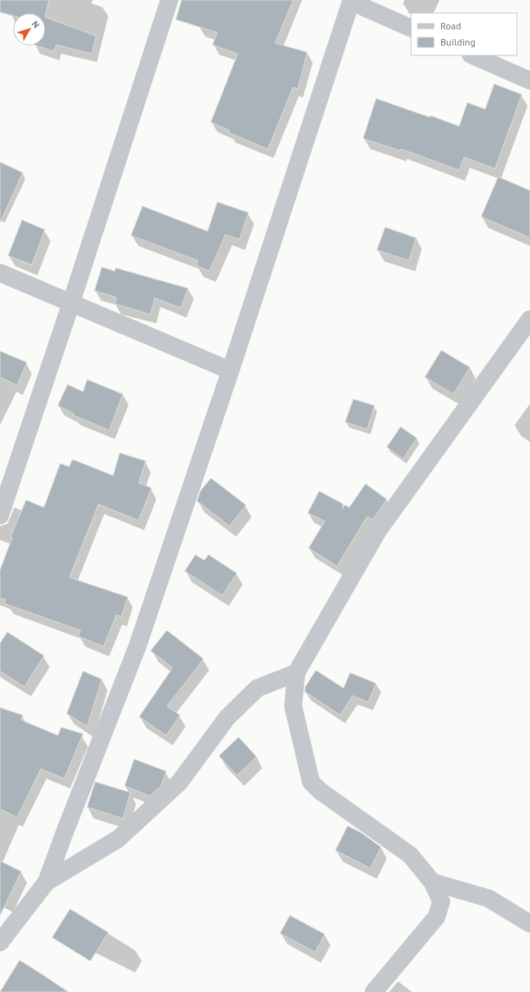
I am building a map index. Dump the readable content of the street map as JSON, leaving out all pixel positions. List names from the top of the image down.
{
  "legend": ["Road", "Building"],
  "north": "top right"
}
